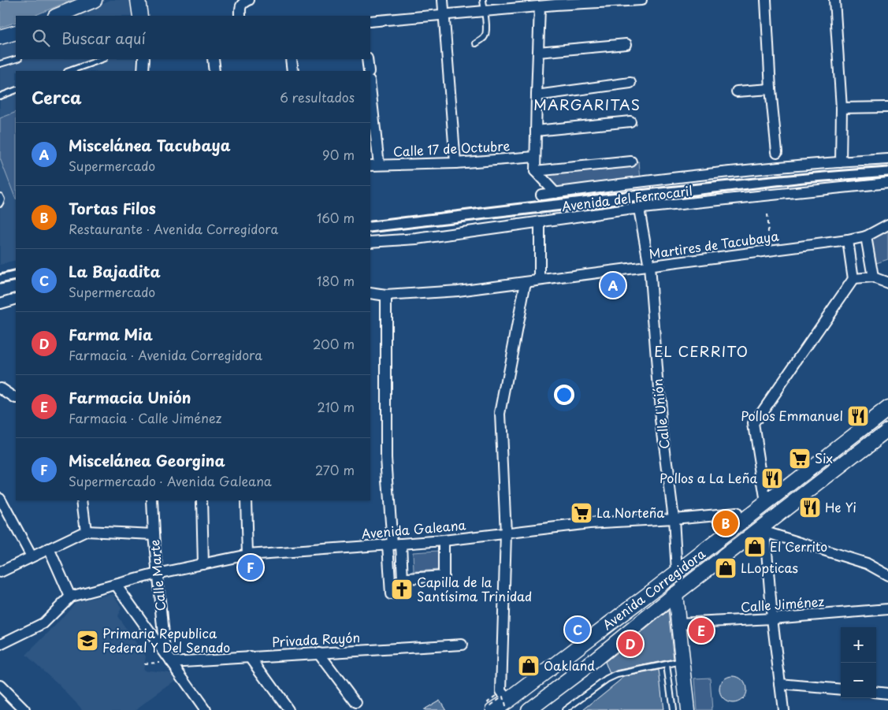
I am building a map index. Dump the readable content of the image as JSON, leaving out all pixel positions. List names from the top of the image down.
{
  "streets": {
    "main road": ["Avenida Corregidora"],
    "street": [
      "Calle 17 de Octubre",
      "Avenida del Ferrocaril",
      "Martires de Tacubaya",
      "Calle Unión",
      "Avenida Galeana",
      "Calle Marte",
      "Calle Jiménez",
      "Privada Rayón"
    ]
  },
  "crossings": [
    ["Avenida del Ferrocaril", "Calle Unión"],
    ["Martires de Tacubaya", "Calle Unión"],
    ["Calle Unión", "Avenida Galeana"],
    ["Calle Unión", "Avenida Corregidora"],
    ["Avenida Galeana", "Calle Marte"],
    ["Calle Marte", "Privada Rayón"]
  ],
  "districts": ["MARGARITAS", "EL CERRITO"],
  "places": {
    "restaurant": ["Pollos Emmanuel", "Pollos a La Leña", "He Yi"],
    "supermarket": ["Six", "La Norteña"],
    "shop": ["El Cerrito", "LLopticas", "Oakland"],
    "church": ["Capilla de la Santísima Trinidad"],
    "school or university": ["Primaria Republica Federal Y Del Senado"]
  },
  "page": {
    "search": "Buscar aquí",
    "heading": ["Cerca", "6 resultados"],
    "list": [
      {
        "mark": "A",
        "name": "Miscelánea Tacubaya",
        "note": "Supermercado",
        "value": "90 m"
      },
      {
        "mark": "B",
        "name": "Tortas Filos",
        "note": "Restaurante · Avenida Corregidora",
        "value": "160 m"
      },
      {
        "mark": "C",
        "name": "La Bajadita",
        "note": "Supermercado",
        "value": "180 m"
      },
      {
        "mark": "D",
        "name": "Farma Mia",
        "note": "Farmacia · Avenida Corregidora",
        "value": "200 m"
      },
      {
        "mark": "E",
        "name": "Farmacia Unión",
        "note": "Farmacia · Calle Jiménez",
        "value": "210 m"
      },
      {
        "mark": "F",
        "name": "Miscelánea Georgina",
        "note": "Supermercado · Avenida Galeana",
        "value": "270 m"
      }
    ],
    "pins": [
      "A",
      "B",
      "F",
      "C",
      "E",
      "D"
    ],
    "map_buttons": ["+", "−"]
  }
}
